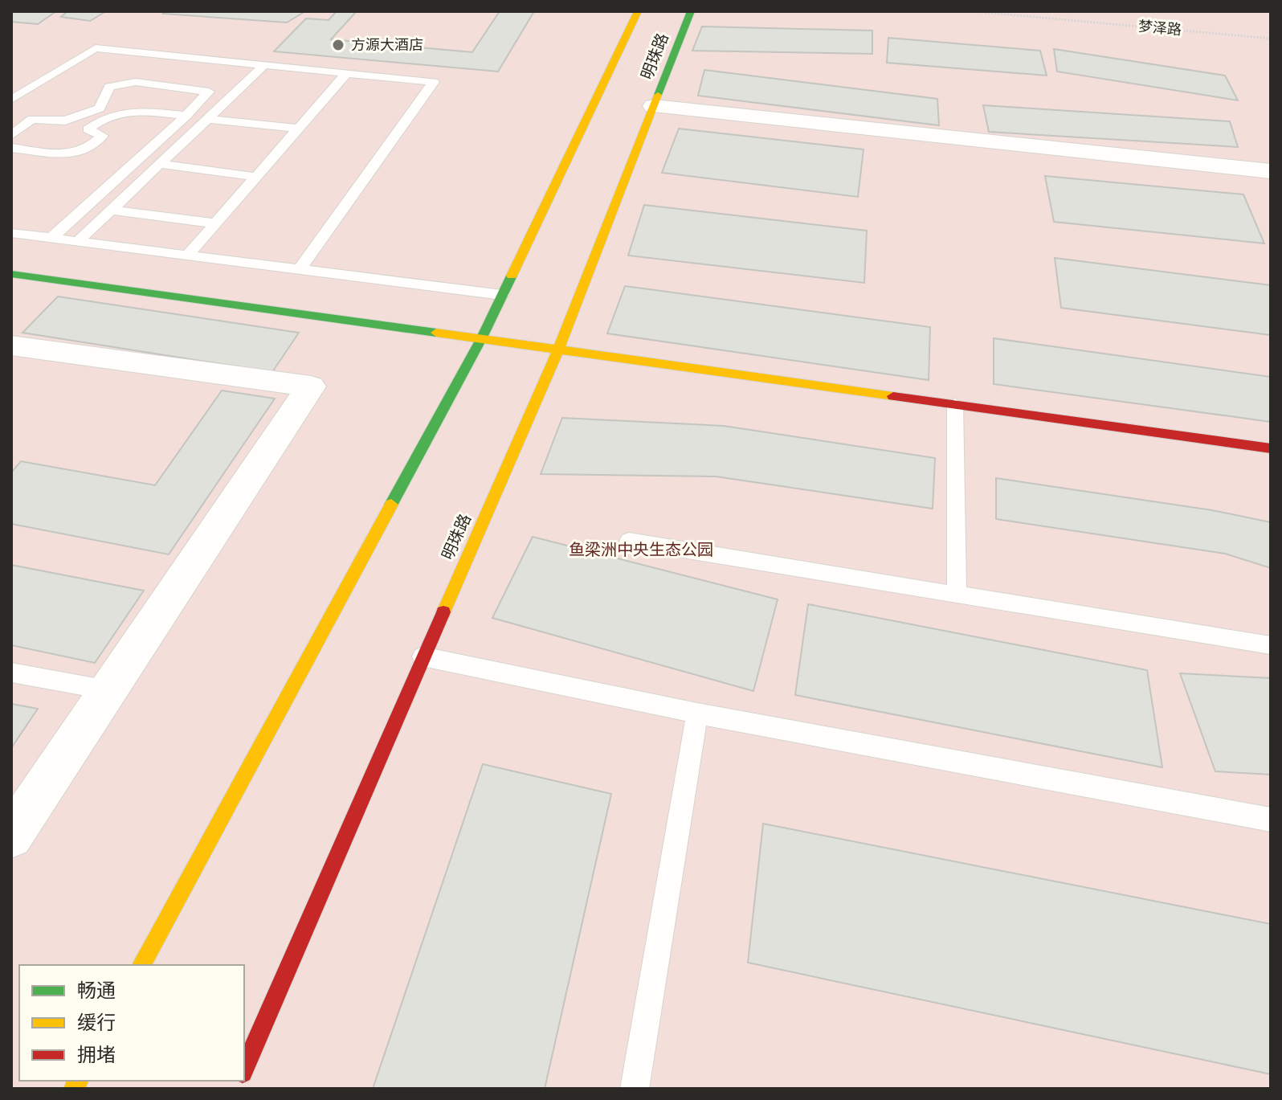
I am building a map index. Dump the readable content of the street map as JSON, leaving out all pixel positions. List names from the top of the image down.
{
  "streets": {
    "street": ["明珠路"],
    "path": ["梦泽路"]
  },
  "parks": ["鱼梁洲中央生态公园"],
  "places": ["方源大酒店"],
  "legend": ["畅通", "缓行", "拥堵"]
}
